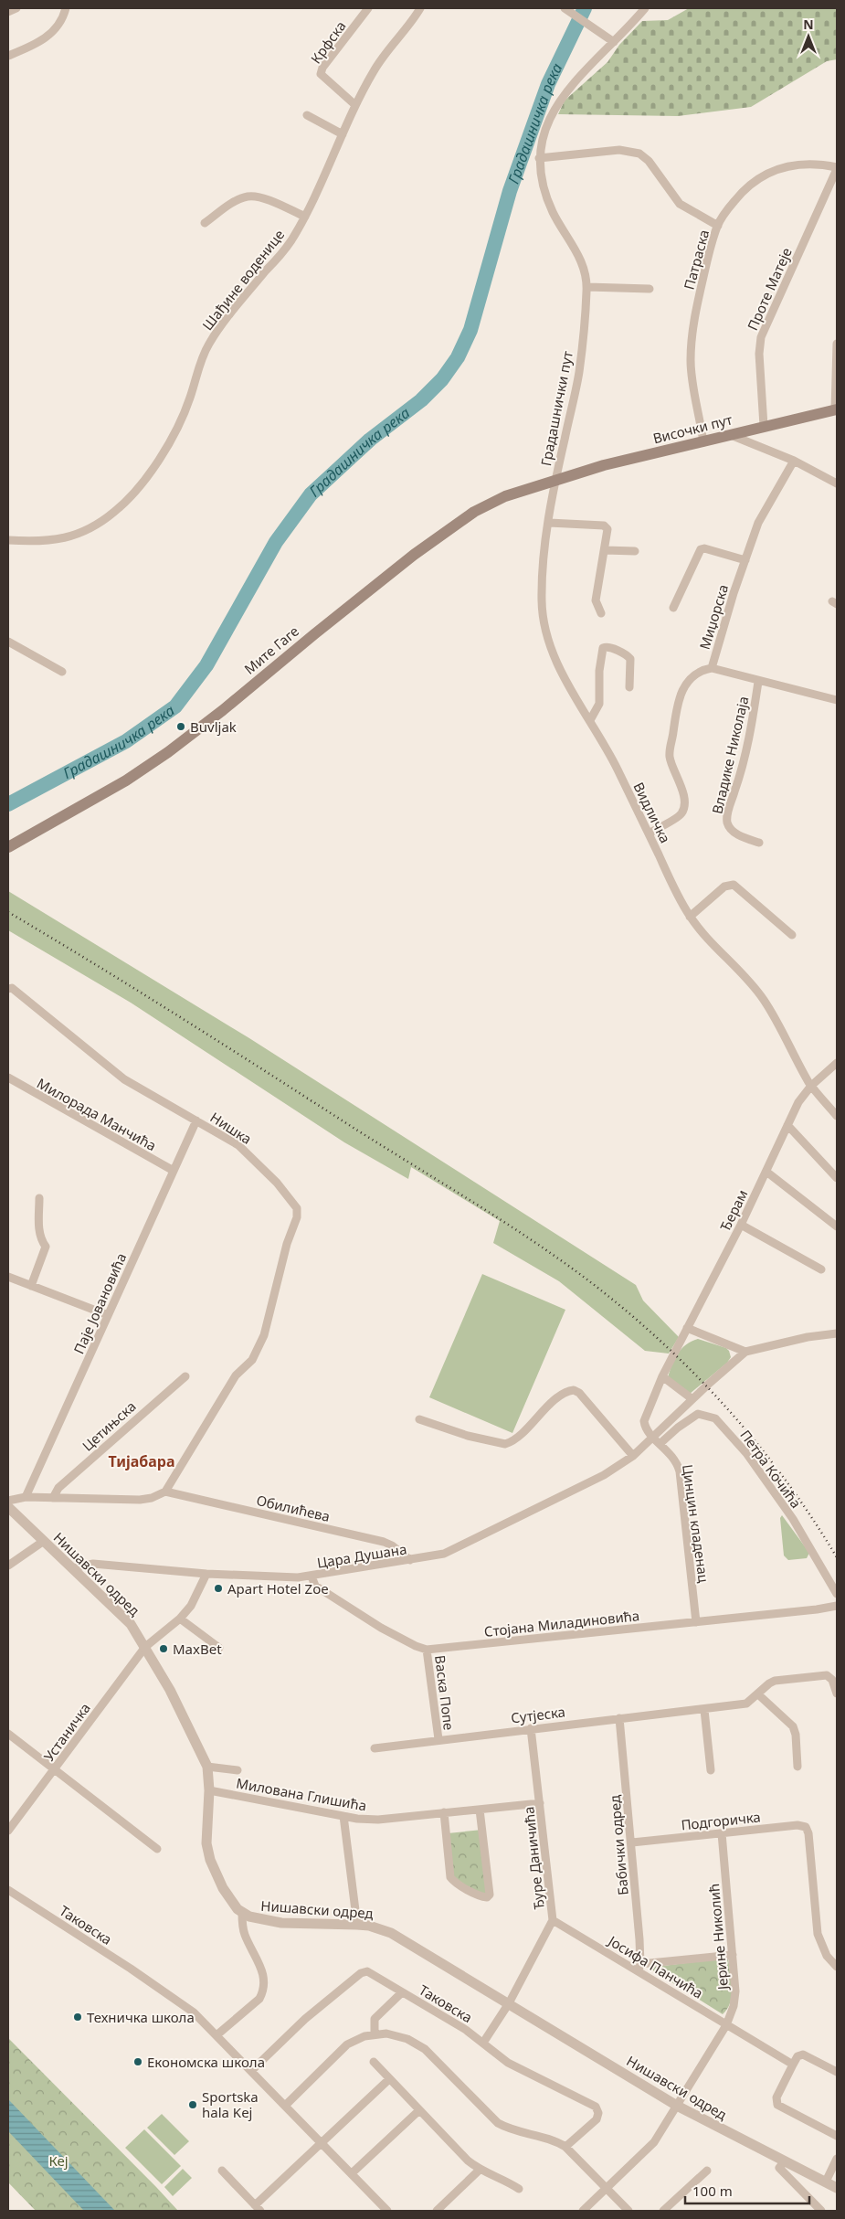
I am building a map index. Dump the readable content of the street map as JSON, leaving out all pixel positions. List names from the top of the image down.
{
  "streets": {
    "main road": ["Височки пут", "Мите Гаге"],
    "street": [
      "Крфска",
      "Патраска",
      "Шађине воденице",
      "Проте Матеје",
      "Градашнички пут",
      "Миџорска",
      "Владике Николаја",
      "Видличка",
      "Милорада Манчића",
      "Нишка",
      "Ђерам",
      "Паје Јовановића",
      "Цетињска",
      "Петра Кочића",
      "Обилићева",
      "Цинцин кладенац",
      "Цара Душана",
      "Нишавски одред",
      "Стојана Миладиновића",
      "Васка Попе",
      "Сутјеска",
      "Устаничка",
      "Милована Глишића",
      "Подгоричка",
      "Бабички одред",
      "Ђуре Даничића",
      "Таковска",
      "Јерине Николић",
      "Јосифа Панчића"
    ]
  },
  "crossings": [
    ["Крфска", "Шађине воденице"],
    ["Патраска", "Проте Матеје"],
    ["Патраска", "Височки пут"],
    ["Проте Матеје", "Височки пут"],
    ["Градашнички пут", "Височки пут"],
    ["Градашнички пут", "Мите Гаге"],
    ["Градашнички пут", "Видличка"],
    ["Височки пут", "Мите Гаге"],
    ["Височки пут", "Видличка"],
    ["Миџорска", "Владике Николаја"],
    ["Миџорска", "Видличка"],
    ["Мите Гаге", "Видличка"],
    ["Видличка", "Ђерам"],
    ["Милорада Манчића", "Паје Јовановића"],
    ["Нишка", "Паје Јовановића"],
    ["Нишка", "Обилићева"],
    ["Петра Кочића", "Цинцин кладенац"],
    ["Обилићева", "Цара Душана"],
    ["Цинцин кладенац", "Цара Душана"],
    ["Цинцин кладенац", "Стојана Миладиновића"],
    ["Цара Душана", "Нишавски одред"],
    ["Цара Душана", "Стојана Миладиновића"],
    ["Цара Душана", "Устаничка"],
    ["Нишавски одред", "Устаничка"],
    ["Нишавски одред", "Милована Глишића"],
    ["Нишавски одред", "Ђуре Даничића"],
    ["Нишавски одред", "Таковска"],
    ["Нишавски одред", "Јерине Николић"],
    ["Стојана Миладиновића", "Васка Попе"],
    ["Васка Попе", "Сутјеска"],
    ["Сутјеска", "Бабички одред"],
    ["Сутјеска", "Ђуре Даничића"],
    ["Милована Глишића", "Ђуре Даничића"],
    ["Подгоричка", "Бабички одред"],
    ["Подгоричка", "Јерине Николић"],
    ["Бабички одред", "Јосифа Панчића"],
    ["Ђуре Даничића", "Јосифа Панчића"],
    ["Јерине Николић", "Јосифа Панчића"]
  ],
  "districts": ["Тијабара"],
  "water": ["Градашничка река"],
  "parks": ["Кеј"],
  "places": [
    "Buvljak",
    "Apart Hotel Zoe",
    "MaxBet",
    "Техничка школа",
    "Економска школа",
    "Sportska hala Kej"
  ],
  "scale_bar": "100 m",
  "north": "top"
}
